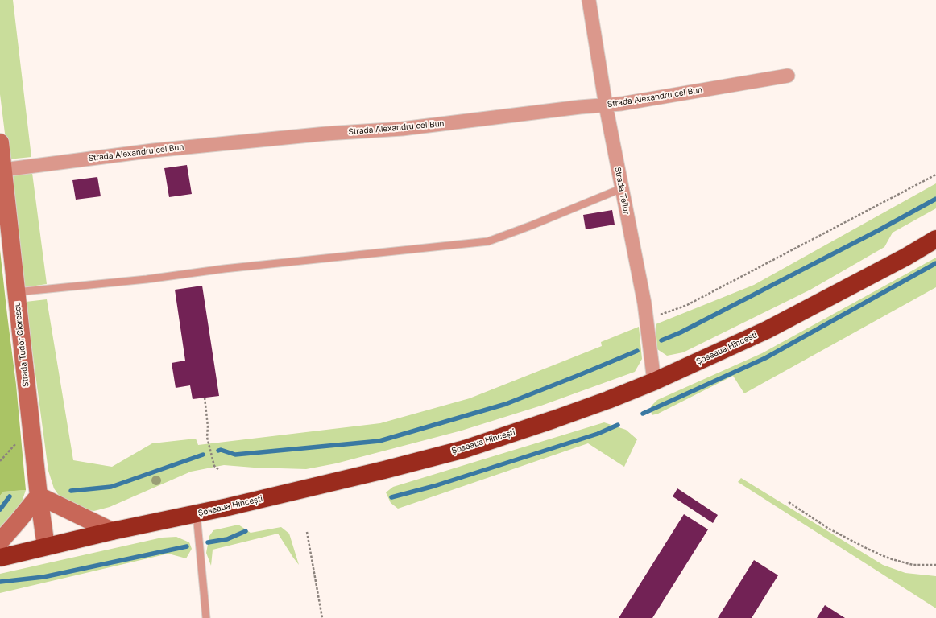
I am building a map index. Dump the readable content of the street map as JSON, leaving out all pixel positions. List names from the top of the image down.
{
  "streets": {
    "highway": ["Șoseaua Hîncești"],
    "street": ["Strada Alexandru cel Bun", "Strada Teilor", "Strada Tudor Ciorescu"]
  },
  "crossings": [
    ["Strada Alexandru cel Bun", "Strada Teilor"],
    ["Strada Alexandru cel Bun", "Strada Tudor Ciorescu"],
    ["Strada Teilor", "Șoseaua Hîncești"],
    ["Strada Tudor Ciorescu", "Șoseaua Hîncești"]
  ]
}
